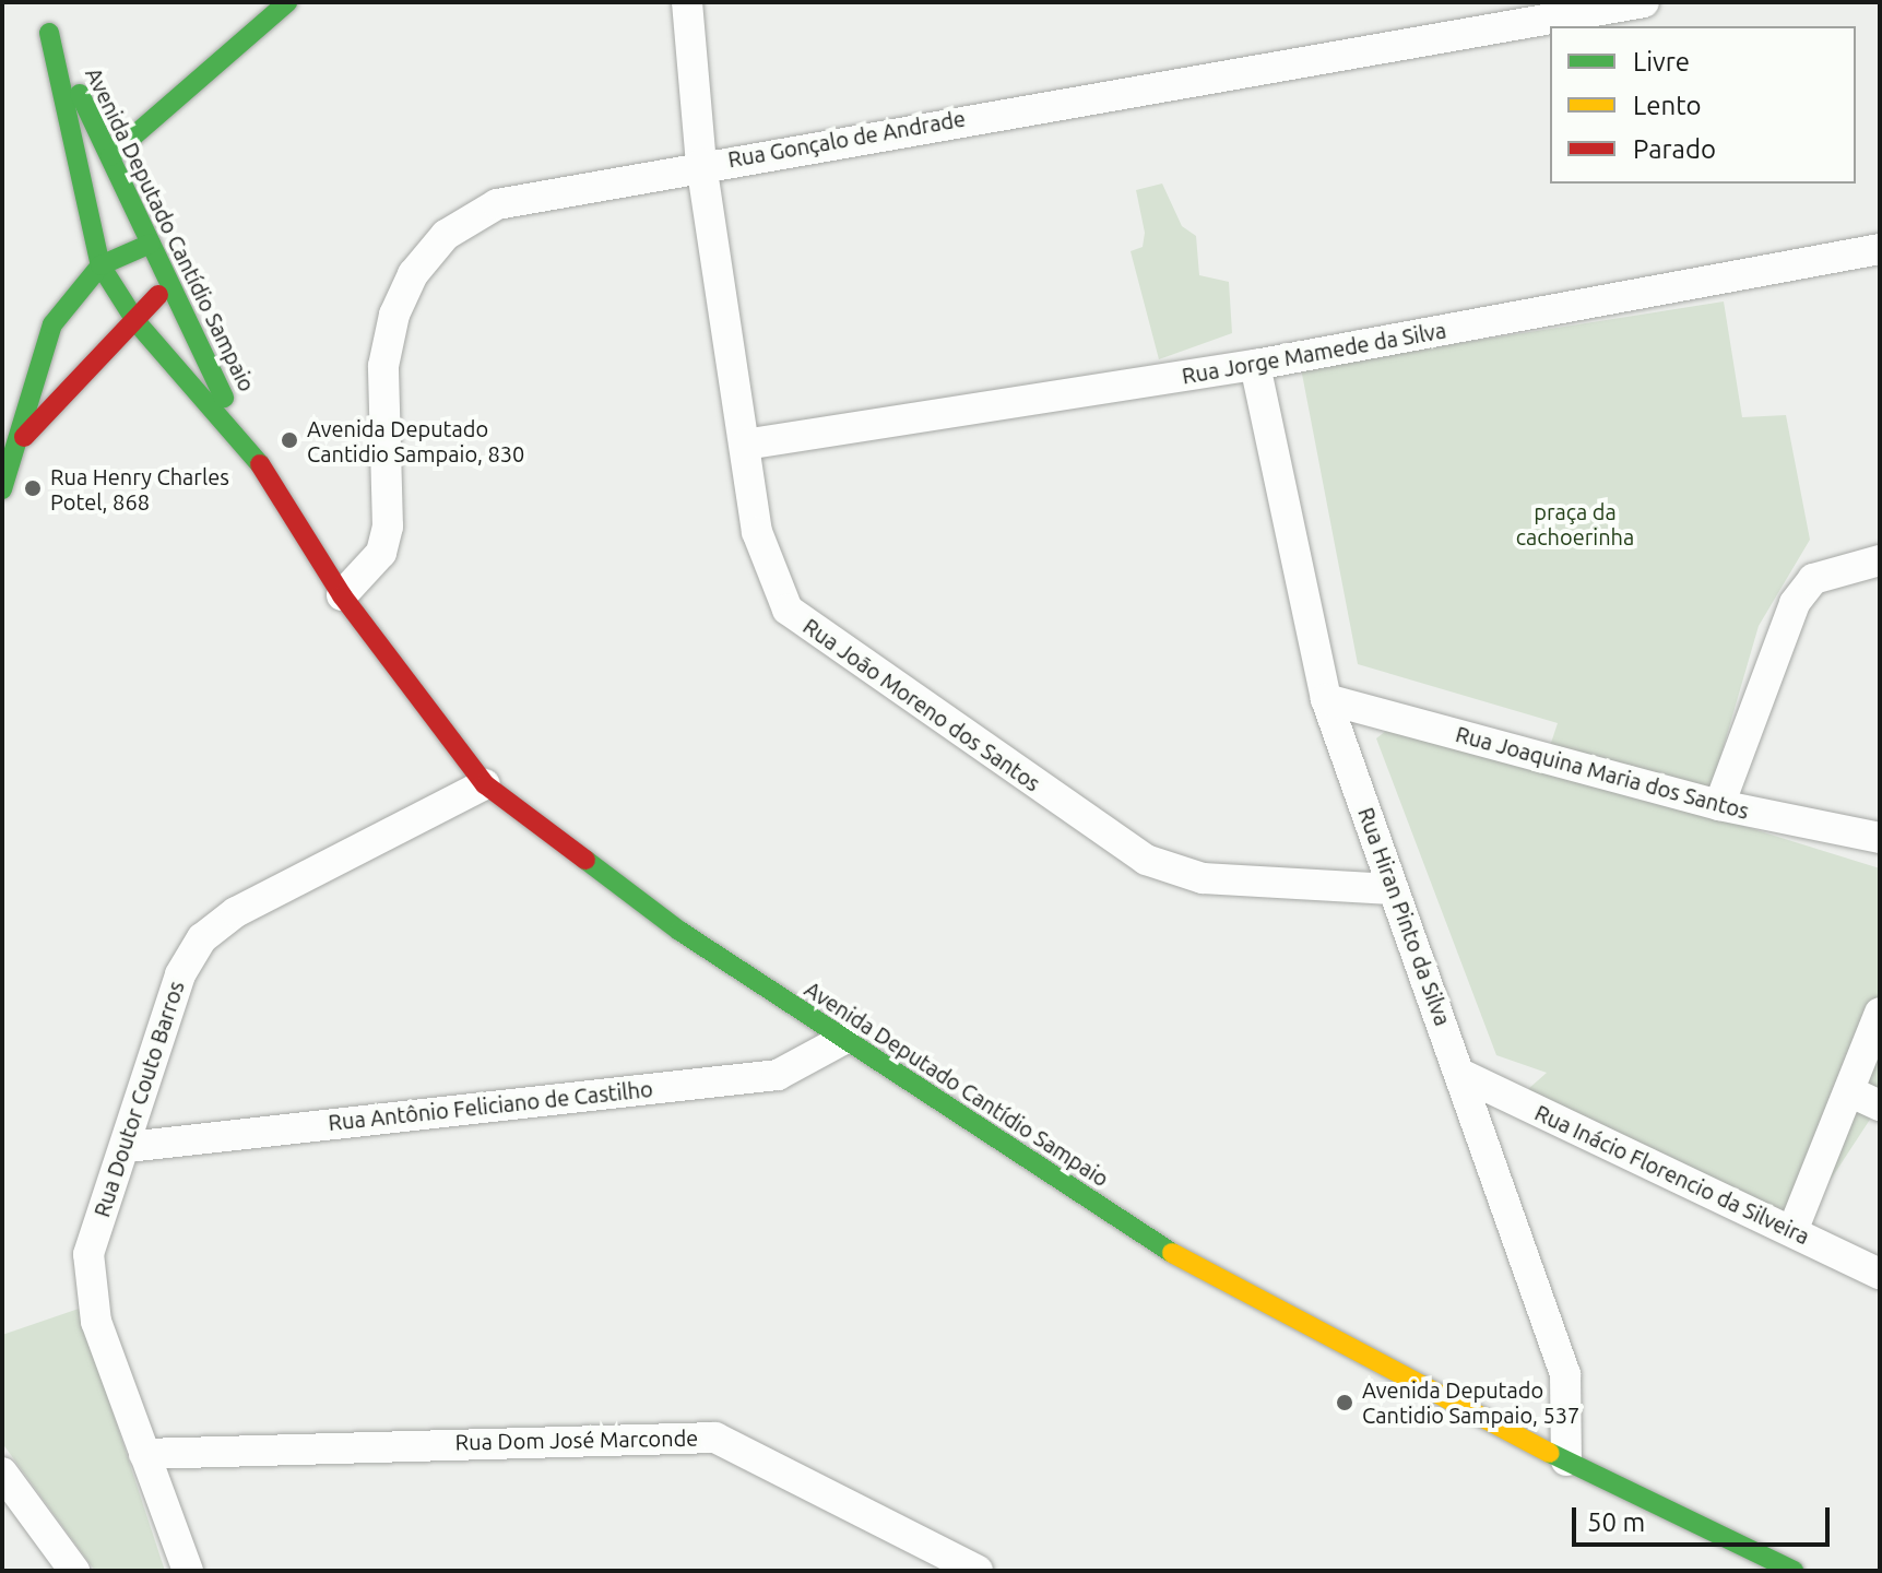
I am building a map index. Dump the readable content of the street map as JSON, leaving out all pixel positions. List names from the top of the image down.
{
  "streets": {
    "main road": ["Avenida Deputado Cantídio Sampaio"],
    "street": [
      "Rua Gonçalo de Andrade",
      "Rua Jorge Mamede da Silva",
      "Rua João Moreno dos Santos",
      "Rua Joaquina Maria dos Santos",
      "Rua Hiran Pinto da Silva",
      "Rua Doutor Couto Barros",
      "Rua Antônio Feliciano de Castilho",
      "Rua Inácio Florencio da Silveira",
      "Rua Dom José Marconde"
    ]
  },
  "crossings": [
    ["Rua Gonçalo de Andrade", "Avenida Deputado Cantídio Sampaio"],
    ["Rua Gonçalo de Andrade", "Rua João Moreno dos Santos"],
    ["Avenida Deputado Cantídio Sampaio", "Rua Hiran Pinto da Silva"],
    ["Avenida Deputado Cantídio Sampaio", "Rua Doutor Couto Barros"],
    ["Avenida Deputado Cantídio Sampaio", "Rua Antônio Feliciano de Castilho"],
    ["Rua Jorge Mamede da Silva", "Rua João Moreno dos Santos"],
    ["Rua Jorge Mamede da Silva", "Rua Hiran Pinto da Silva"],
    ["Rua João Moreno dos Santos", "Rua Hiran Pinto da Silva"],
    ["Rua Joaquina Maria dos Santos", "Rua Hiran Pinto da Silva"],
    ["Rua Hiran Pinto da Silva", "Rua Inácio Florencio da Silveira"],
    ["Rua Doutor Couto Barros", "Rua Antônio Feliciano de Castilho"],
    ["Rua Doutor Couto Barros", "Rua Dom José Marconde"]
  ],
  "parks": ["praça da cachoerinha"],
  "places": ["Avenida Deputado Cantidio Sampaio, 830", "Rua Henry Charles Potel, 868", "Avenida Deputado Cantidio Sampaio, 537"],
  "legend": ["Livre", "Lento", "Parado"],
  "scale_bar": "50 m"
}
